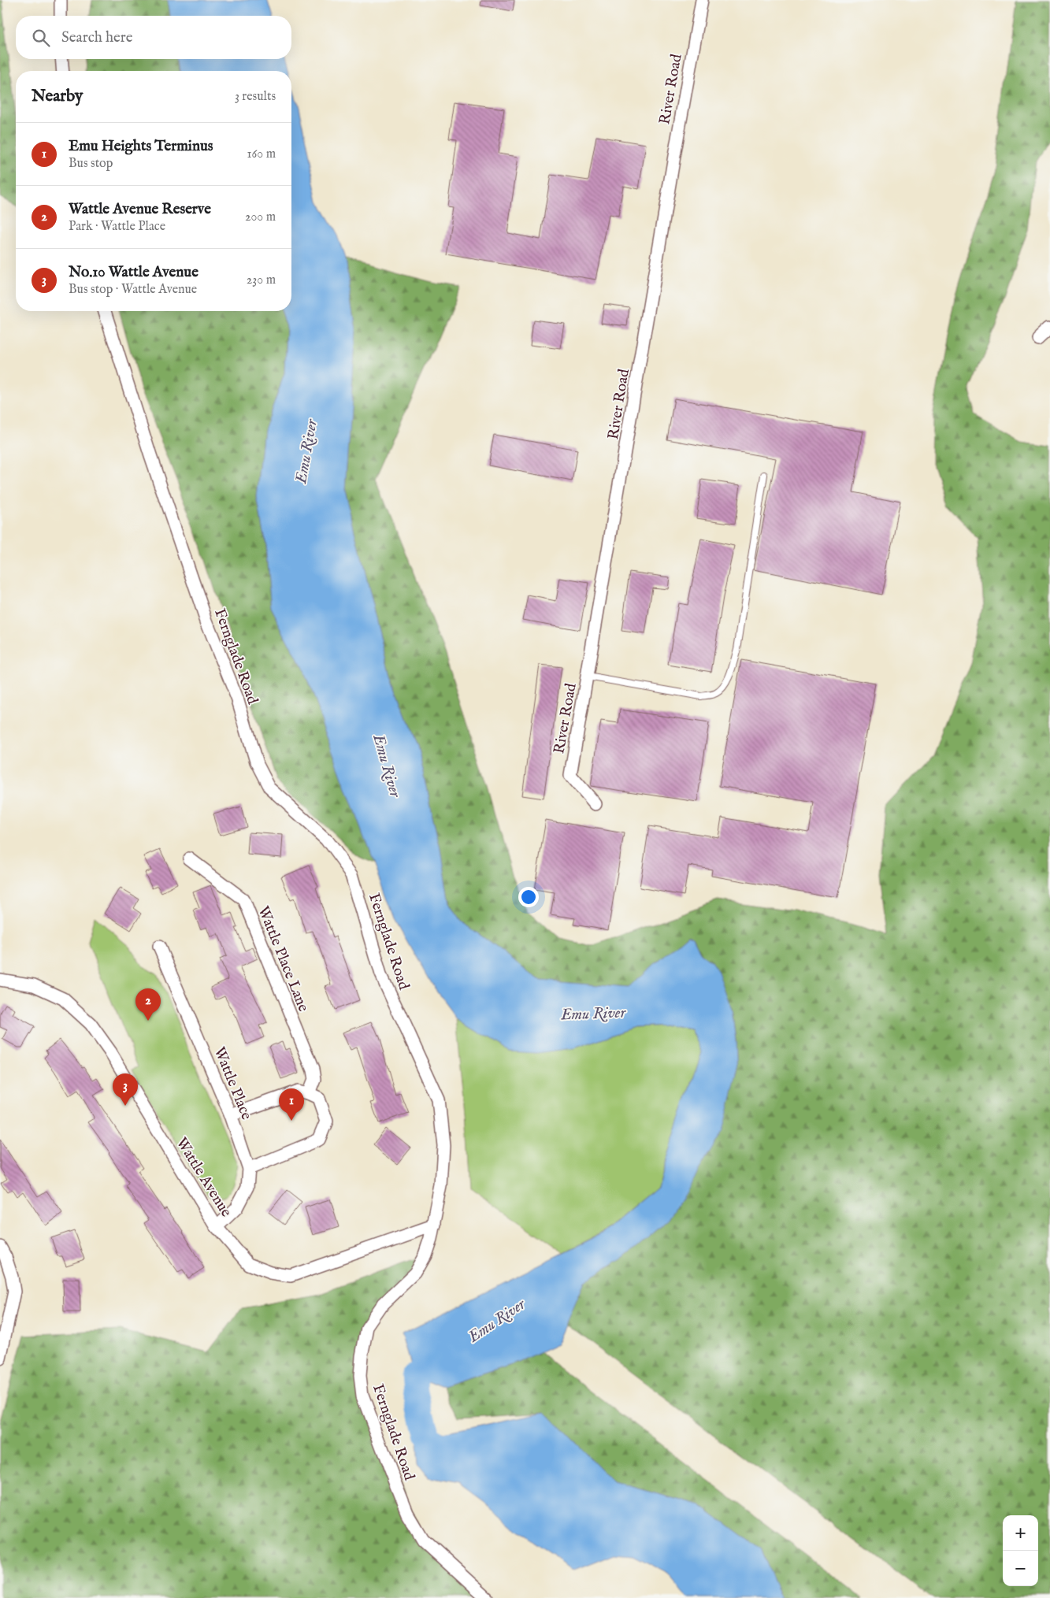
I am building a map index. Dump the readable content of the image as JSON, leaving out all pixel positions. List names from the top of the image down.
{
  "streets": {
    "street": [
      "River Road",
      "Fernglade Road",
      "Wattle Place Lane",
      "Wattle Place",
      "Wattle Avenue"
    ]
  },
  "crossings": [
    ["Fernglade Road", "Wattle Avenue"],
    ["Wattle Place", "Wattle Avenue"]
  ],
  "water": ["Emu River"],
  "page": {
    "search": "Search here",
    "heading": ["Nearby", "3 results"],
    "list": [
      {
        "mark": "1",
        "name": "Emu Heights Terminus",
        "note": "Bus stop",
        "value": "160 m"
      },
      {
        "mark": "2",
        "name": "Wattle Avenue Reserve",
        "note": "Park · Wattle Place",
        "value": "200 m"
      },
      {
        "mark": "3",
        "name": "No.10 Wattle Avenue",
        "note": "Bus stop · Wattle Avenue",
        "value": "230 m"
      }
    ],
    "pins": ["2", "3", "1"],
    "map_buttons": ["+", "−"]
  }
}
